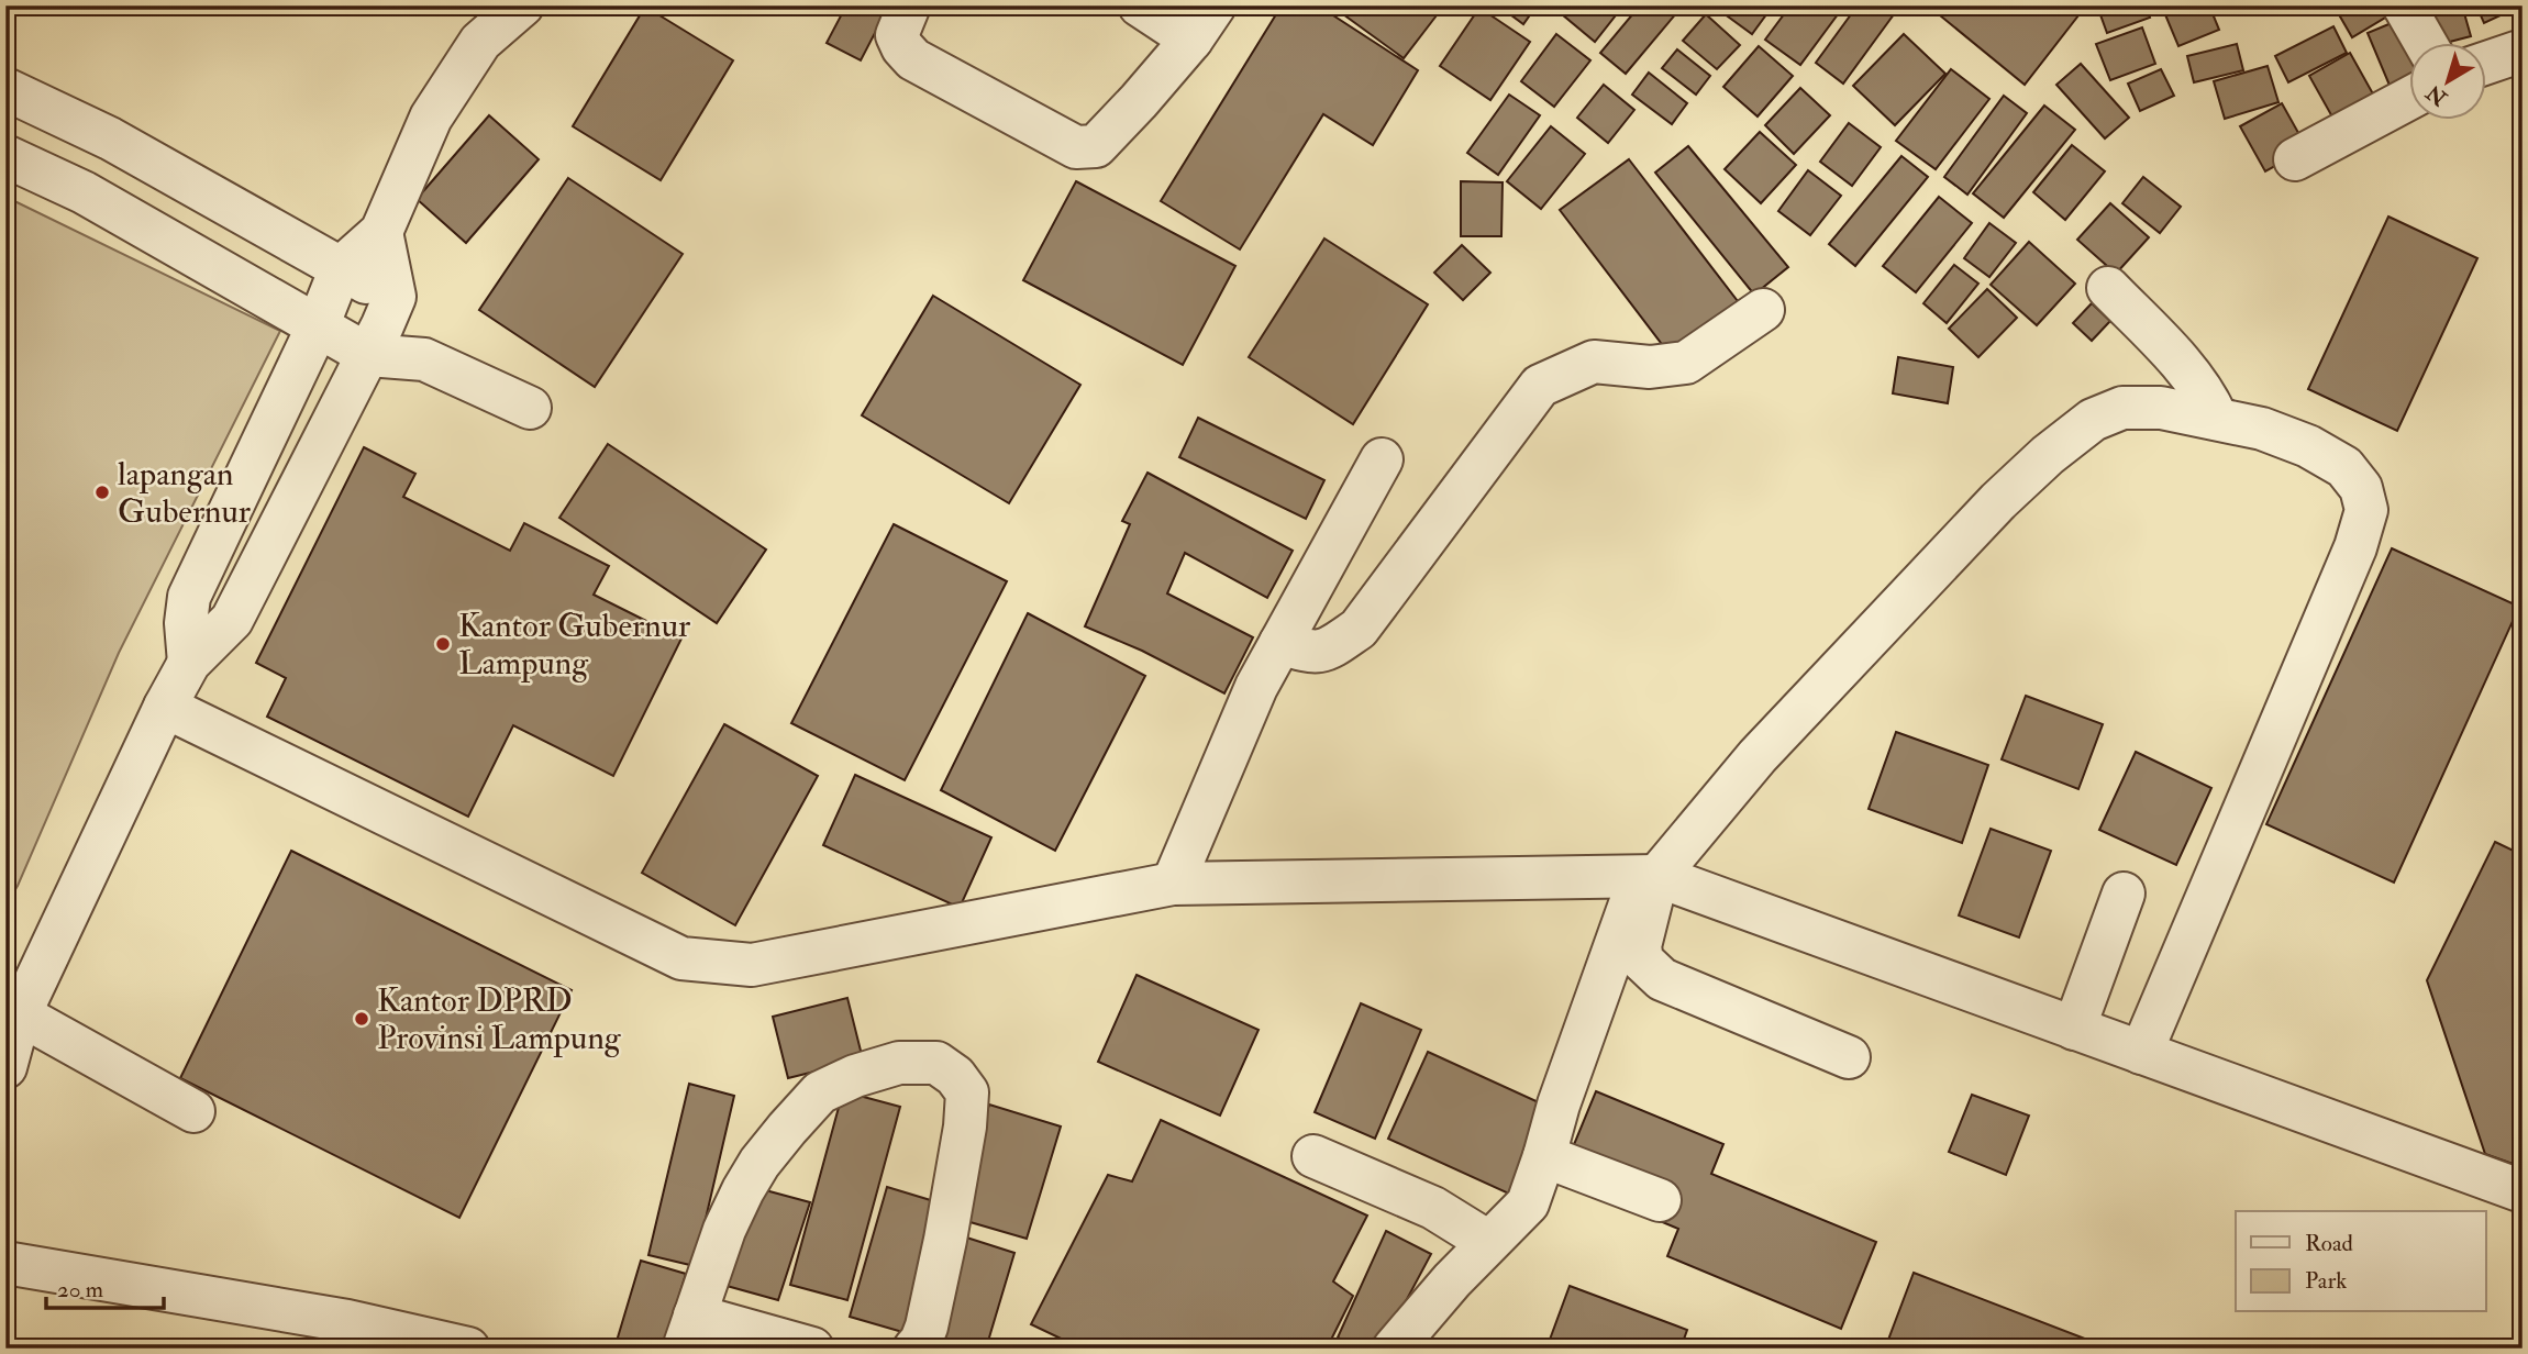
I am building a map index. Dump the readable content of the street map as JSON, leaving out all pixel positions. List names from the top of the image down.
{
  "places": ["lapangan Gubernur", "Kantor Gubernur Lampung", "Kantor DPRD Provinsi Lampung"],
  "legend": ["Road", "Park"],
  "scale_bar": "20 m",
  "north": "bottom left"
}
